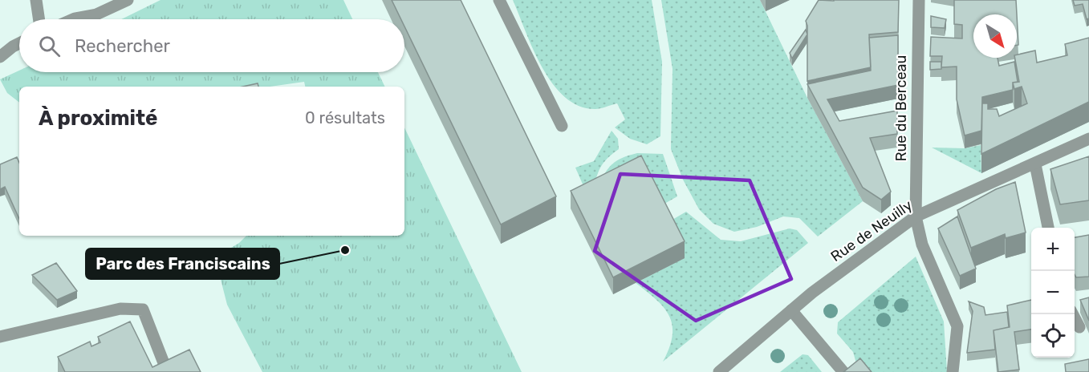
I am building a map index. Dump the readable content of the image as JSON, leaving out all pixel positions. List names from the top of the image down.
{
  "streets": {
    "street": ["Rue du Berceau", "Rue de Neuilly"]
  },
  "crossings": [
    ["Rue du Berceau", "Rue de Neuilly"]
  ],
  "places": ["Parc des Franciscains"],
  "north": "bottom right",
  "page": {
    "search": "Rechercher",
    "heading": ["À proximité", "0 résultats"],
    "map_buttons": ["+", "−"]
  }
}
